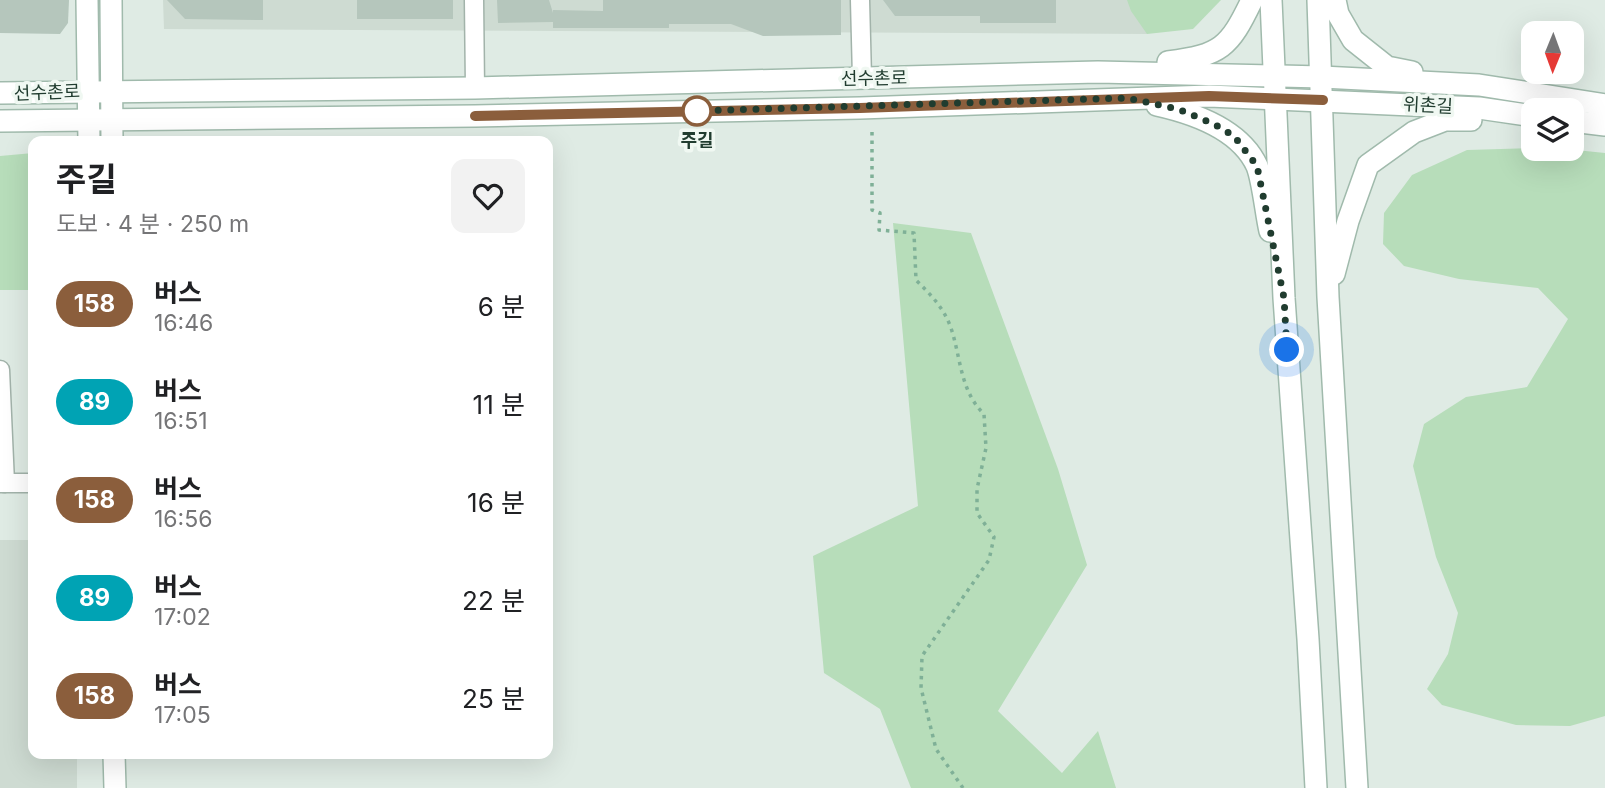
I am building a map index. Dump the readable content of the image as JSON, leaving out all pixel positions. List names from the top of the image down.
{
  "streets": {
    "street": ["선수촌로", "위촌길"]
  },
  "crossings": [
    ["선수촌로", "위촌길"]
  ],
  "places": ["주길"],
  "lines": ["bus line 158"],
  "north": "bottom",
  "page": {
    "heading": ["주길", "도보 · 4 분 · 250 m"],
    "list": [
      {
        "mark": "158",
        "name": "버스",
        "note": "16:46",
        "value": "6 분"
      },
      {
        "mark": "89",
        "name": "버스",
        "note": "16:51",
        "value": "11 분"
      },
      {
        "mark": "158",
        "name": "버스",
        "note": "16:56",
        "value": "16 분"
      },
      {
        "mark": "89",
        "name": "버스",
        "note": "17:02",
        "value": "22 분"
      },
      {
        "mark": "158",
        "name": "버스",
        "note": "17:05",
        "value": "25 분"
      }
    ]
  }
}
